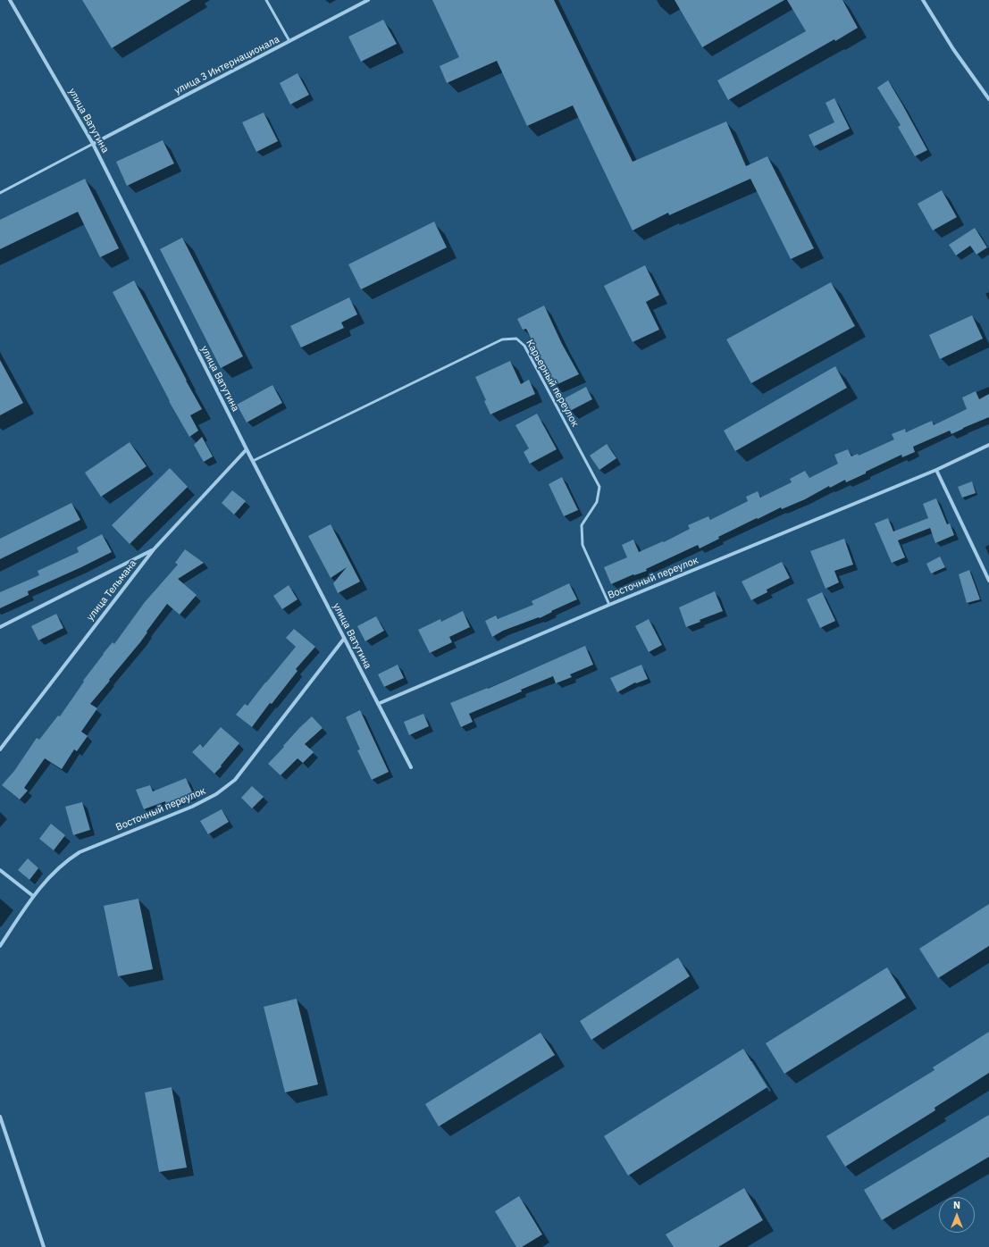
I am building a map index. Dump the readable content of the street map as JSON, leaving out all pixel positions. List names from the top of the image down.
{
  "streets": {
    "street": [
      "улица 3 Интернационала",
      "улица Ватутина",
      "Восточный переулок",
      "улица Тельмана"
    ],
    "lane": ["Карьерный переулок"]
  },
  "crossings": [
    ["улица 3 Интернационала", "улица Ватутина"],
    ["улица Ватутина", "Карьерный переулок"],
    ["улица Ватутина", "Восточный переулок"],
    ["улица Ватутина", "улица Тельмана"],
    ["Карьерный переулок", "Восточный переулок"]
  ],
  "north": "top"
}
